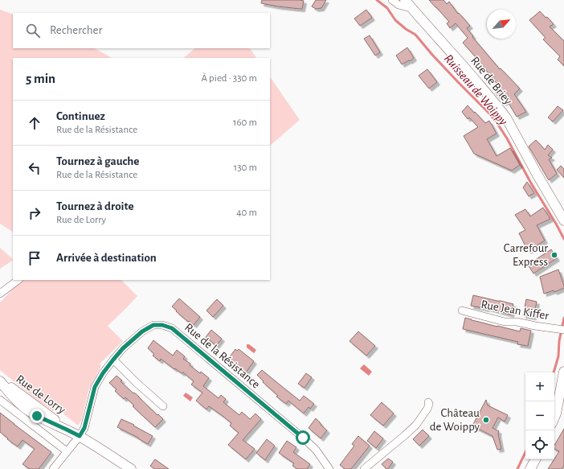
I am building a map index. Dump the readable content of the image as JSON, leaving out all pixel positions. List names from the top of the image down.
{
  "streets": {
    "street": [
      "Rue de Briey",
      "Rue Jean Kiffer",
      "Rue de la Résistance",
      "Rue de Lorry"
    ]
  },
  "crossings": [
    ["Rue de la Résistance", "Rue de Lorry"]
  ],
  "water": ["Ruisseau de Woippy"],
  "places": ["Carrefour Express", "Château de Woippy"],
  "north": "top right",
  "page": {
    "search": "Rechercher",
    "heading": ["5 min", "À pied · 330 m"],
    "list": [
      ["Continuez", "Rue de la Résistance", "160 m"],
      ["Tournez à gauche", "Rue de la Résistance", "130 m"],
      ["Tournez à droite", "Rue de Lorry", "40 m"],
      "Arrivée à destination"
    ],
    "map_buttons": ["+", "−"]
  }
}
